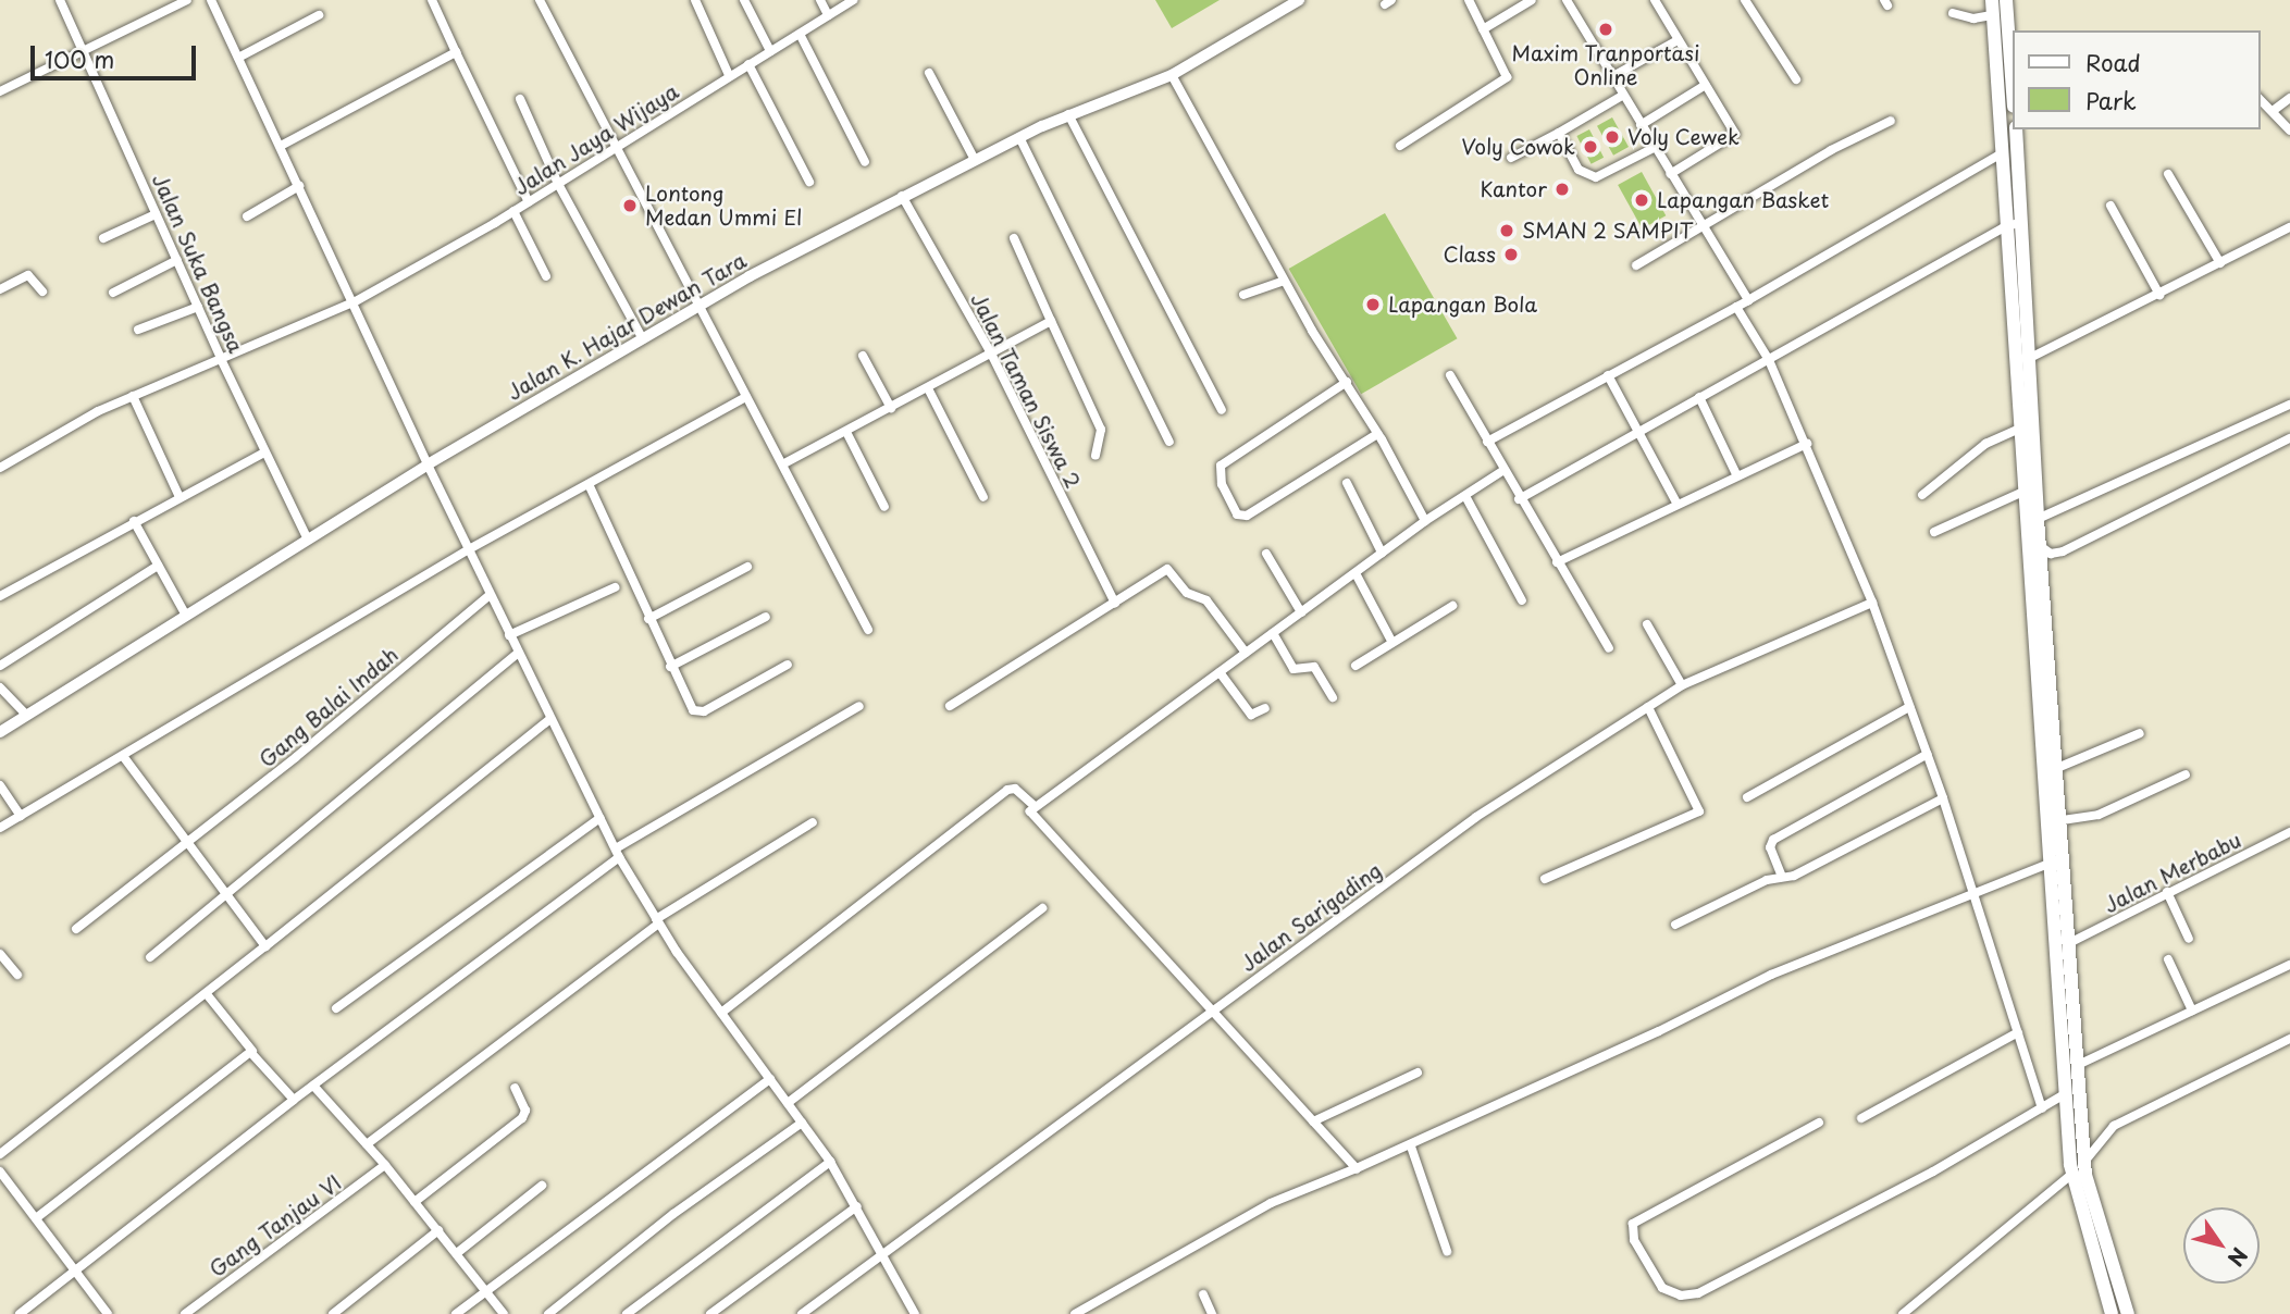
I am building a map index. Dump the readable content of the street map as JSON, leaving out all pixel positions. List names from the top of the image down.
{
  "streets": {
    "street": [
      "Jalan Jaya Wijaya",
      "Jalan Suka Bangsa",
      "Jalan K. Hajar Dewan Tara",
      "Jalan Taman Siswa 2",
      "Gang Balai Indah",
      "Jalan Merbabu",
      "Jalan Sarigading",
      "Gang Tanjau VI"
    ]
  },
  "crossings": [
    ["Jalan Jaya Wijaya", "Jalan Suka Bangsa"],
    ["Jalan Suka Bangsa", "Jalan K. Hajar Dewan Tara"],
    ["Jalan K. Hajar Dewan Tara", "Jalan Taman Siswa 2"]
  ],
  "places": [
    "Maxim Tranportasi Online",
    "Voly Cewek",
    "Voly Cowok",
    "Kantor",
    "Lapangan Basket",
    "Lontong Medan Ummi El",
    "SMAN 2 SAMPIT",
    "Class",
    "Lapangan Bola"
  ],
  "legend": ["Road", "Park"],
  "scale_bar": "100 m",
  "north": "bottom right"
}
